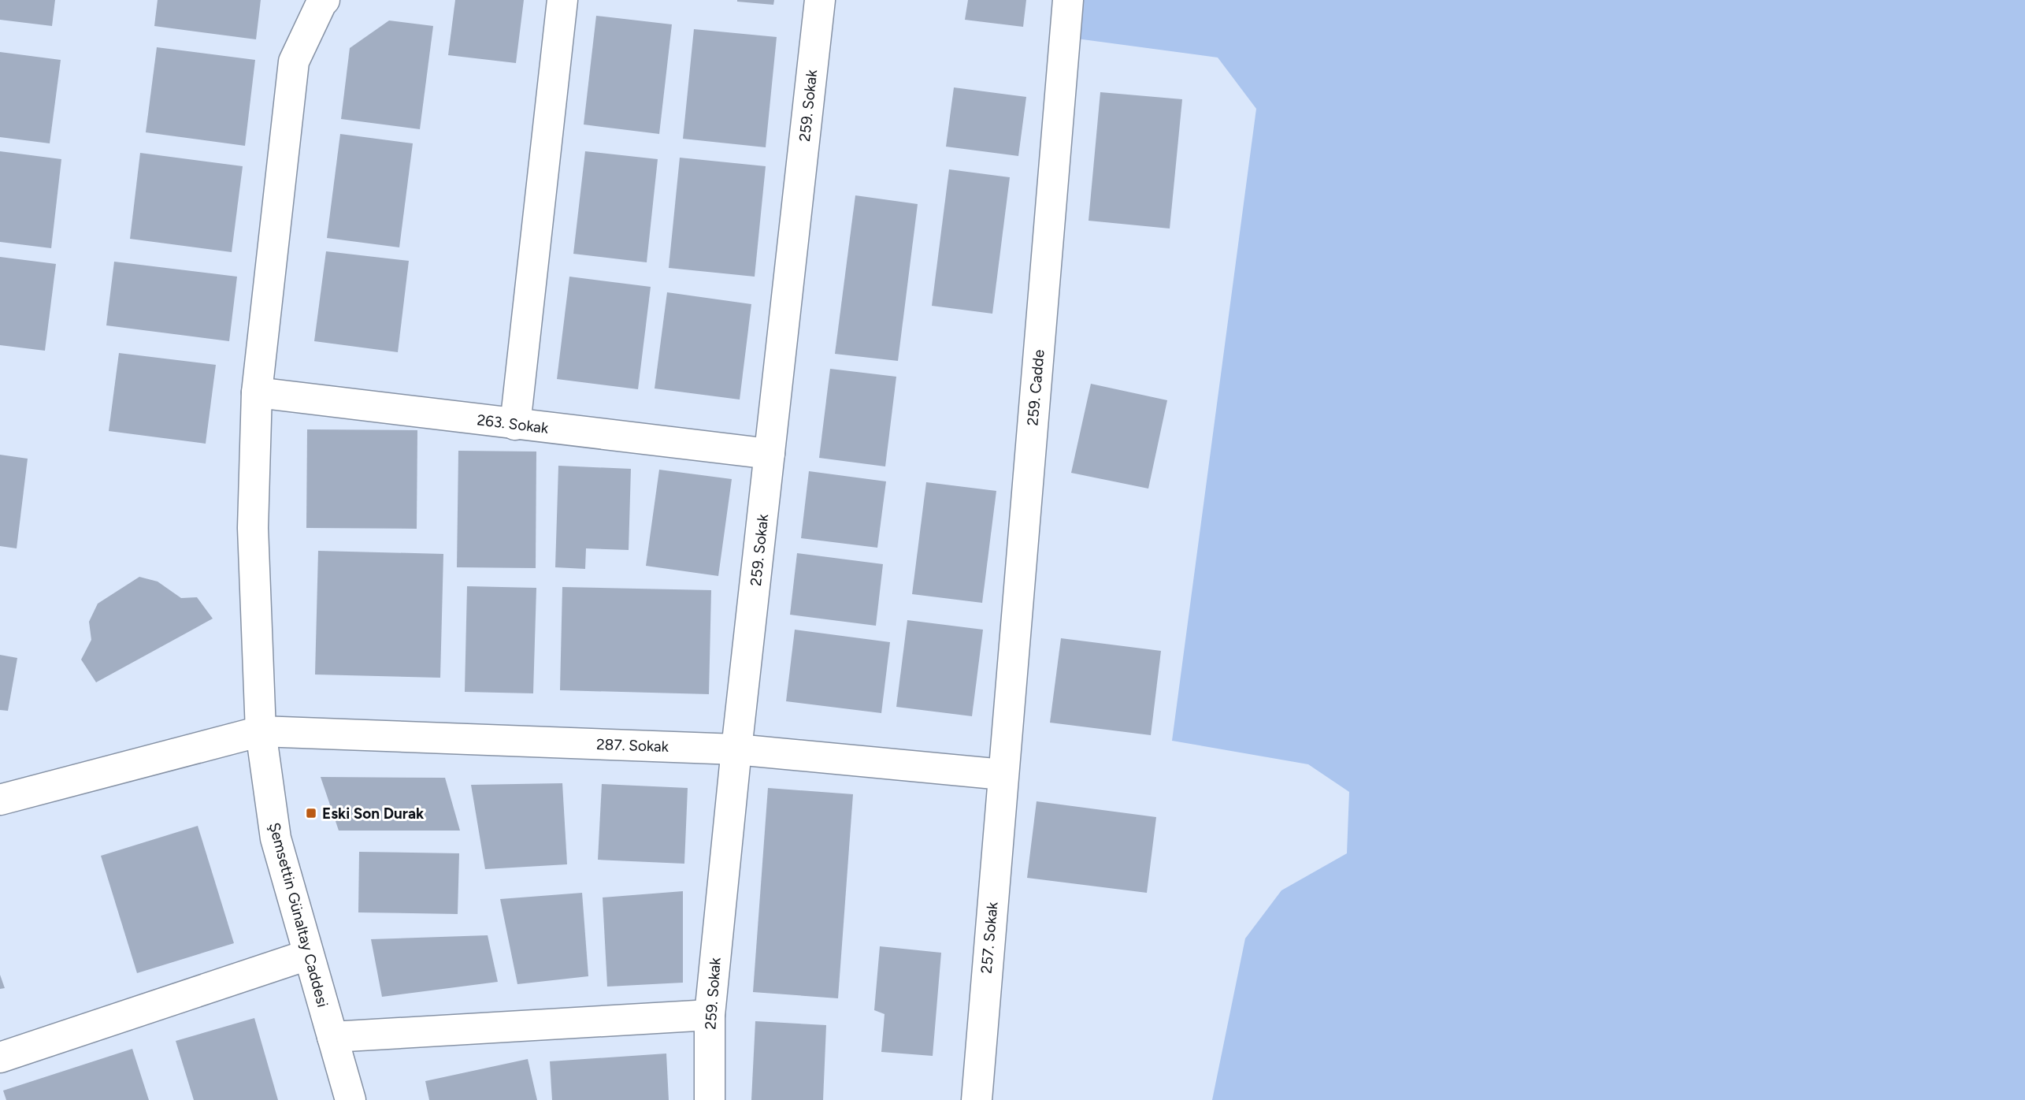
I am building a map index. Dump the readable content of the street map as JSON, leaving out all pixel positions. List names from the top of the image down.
{
  "streets": {
    "street": [
      "259. Sokak",
      "259. Cadde",
      "263. Sokak",
      "287. Sokak",
      "Şemsettin Günaltay Caddesi",
      "257. Sokak"
    ]
  },
  "crossings": [
    ["259. Sokak", "263. Sokak"],
    ["259. Sokak", "287. Sokak"],
    ["259. Cadde", "287. Sokak"],
    ["259. Cadde", "257. Sokak"],
    ["263. Sokak", "Şemsettin Günaltay Caddesi"],
    ["287. Sokak", "Şemsettin Günaltay Caddesi"],
    ["287. Sokak", "257. Sokak"]
  ],
  "places": {
    "transit": ["Eski Son Durak"]
  }
}
